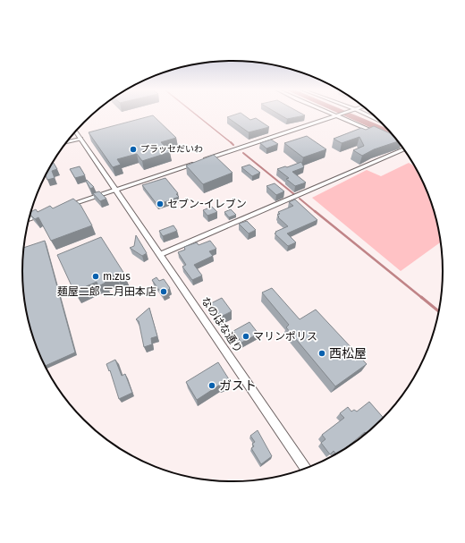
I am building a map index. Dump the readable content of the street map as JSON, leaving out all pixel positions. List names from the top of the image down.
{
  "streets": {
    "street": ["なのはな通り"]
  },
  "places": [
    "プラッセだいわ",
    "セブン-イレブン",
    "m.zus",
    "麺屋二郎 二月田本店",
    "マリンポリス",
    "西松屋",
    "ガスト"
  ]
}
